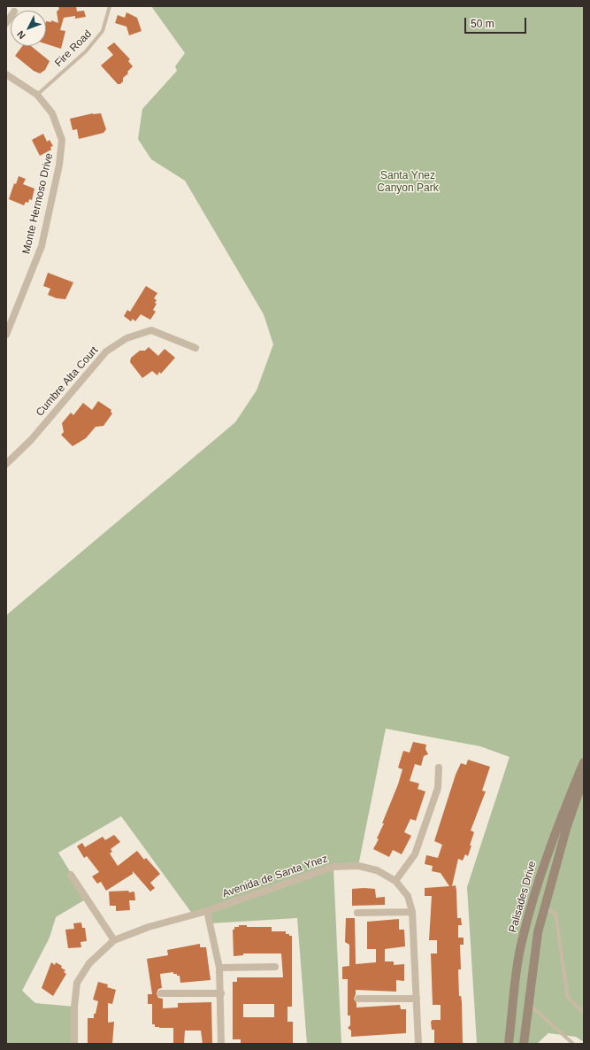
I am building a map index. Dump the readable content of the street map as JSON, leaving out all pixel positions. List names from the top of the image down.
{
  "streets": {
    "street": [
      "Monte Hermoso Drive",
      "Cumbre Alta Court",
      "Avenida de Santa Ynez",
      "Palisades Drive"
    ],
    "lane": ["Fire Road"]
  },
  "crossings": [
    ["Fire Road", "Monte Hermoso Drive"]
  ],
  "parks": ["Santa Ynez Canyon Park"],
  "scale_bar": "50 m",
  "north": "bottom left"
}
